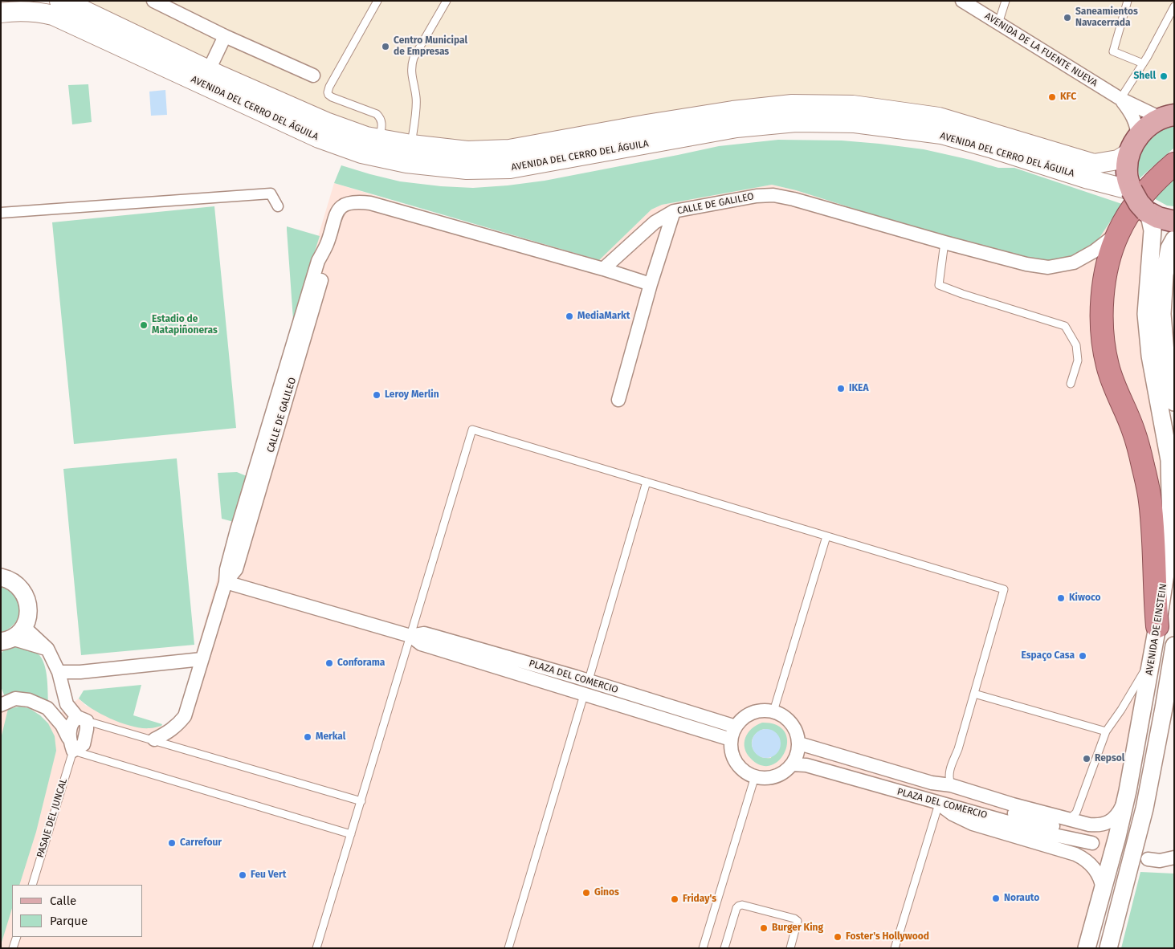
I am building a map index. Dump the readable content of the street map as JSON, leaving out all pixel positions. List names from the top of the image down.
{
  "streets": {
    "main road": ["AVENIDA DEL CERRO DEL ÁGUILA"],
    "street": [
      "AVENIDA DE LA FUENTE NUEVA",
      "CALLE DE GALILEO",
      "AVENIDA DE EINSTEIN",
      "PLAZA DEL COMERCIO"
    ],
    "lane": ["PASAJE DEL JUNCAL"]
  },
  "crossings": [
    ["AVENIDA DE LA FUENTE NUEVA", "AVENIDA DEL CERRO DEL ÁGUILA"],
    ["CALLE DE GALILEO", "PLAZA DEL COMERCIO"],
    ["AVENIDA DE EINSTEIN", "PLAZA DEL COMERCIO"]
  ],
  "places": [
    "Saneamientos Navacerrada",
    "Centro Municipal de Empresas",
    "Shell",
    "KFC",
    "MediaMarkt",
    "Estadio de Matapiñoneras",
    "IKEA",
    "Leroy Merlin",
    "Kiwoco",
    "Espaço Casa",
    "Conforama",
    "Merkal",
    "Repsol",
    "Carrefour",
    "Feu Vert",
    "Ginos",
    "Norauto",
    "Friday's",
    "Burger King",
    "Foster's Hollywood"
  ],
  "legend": ["Calle", "Parque"]
}
